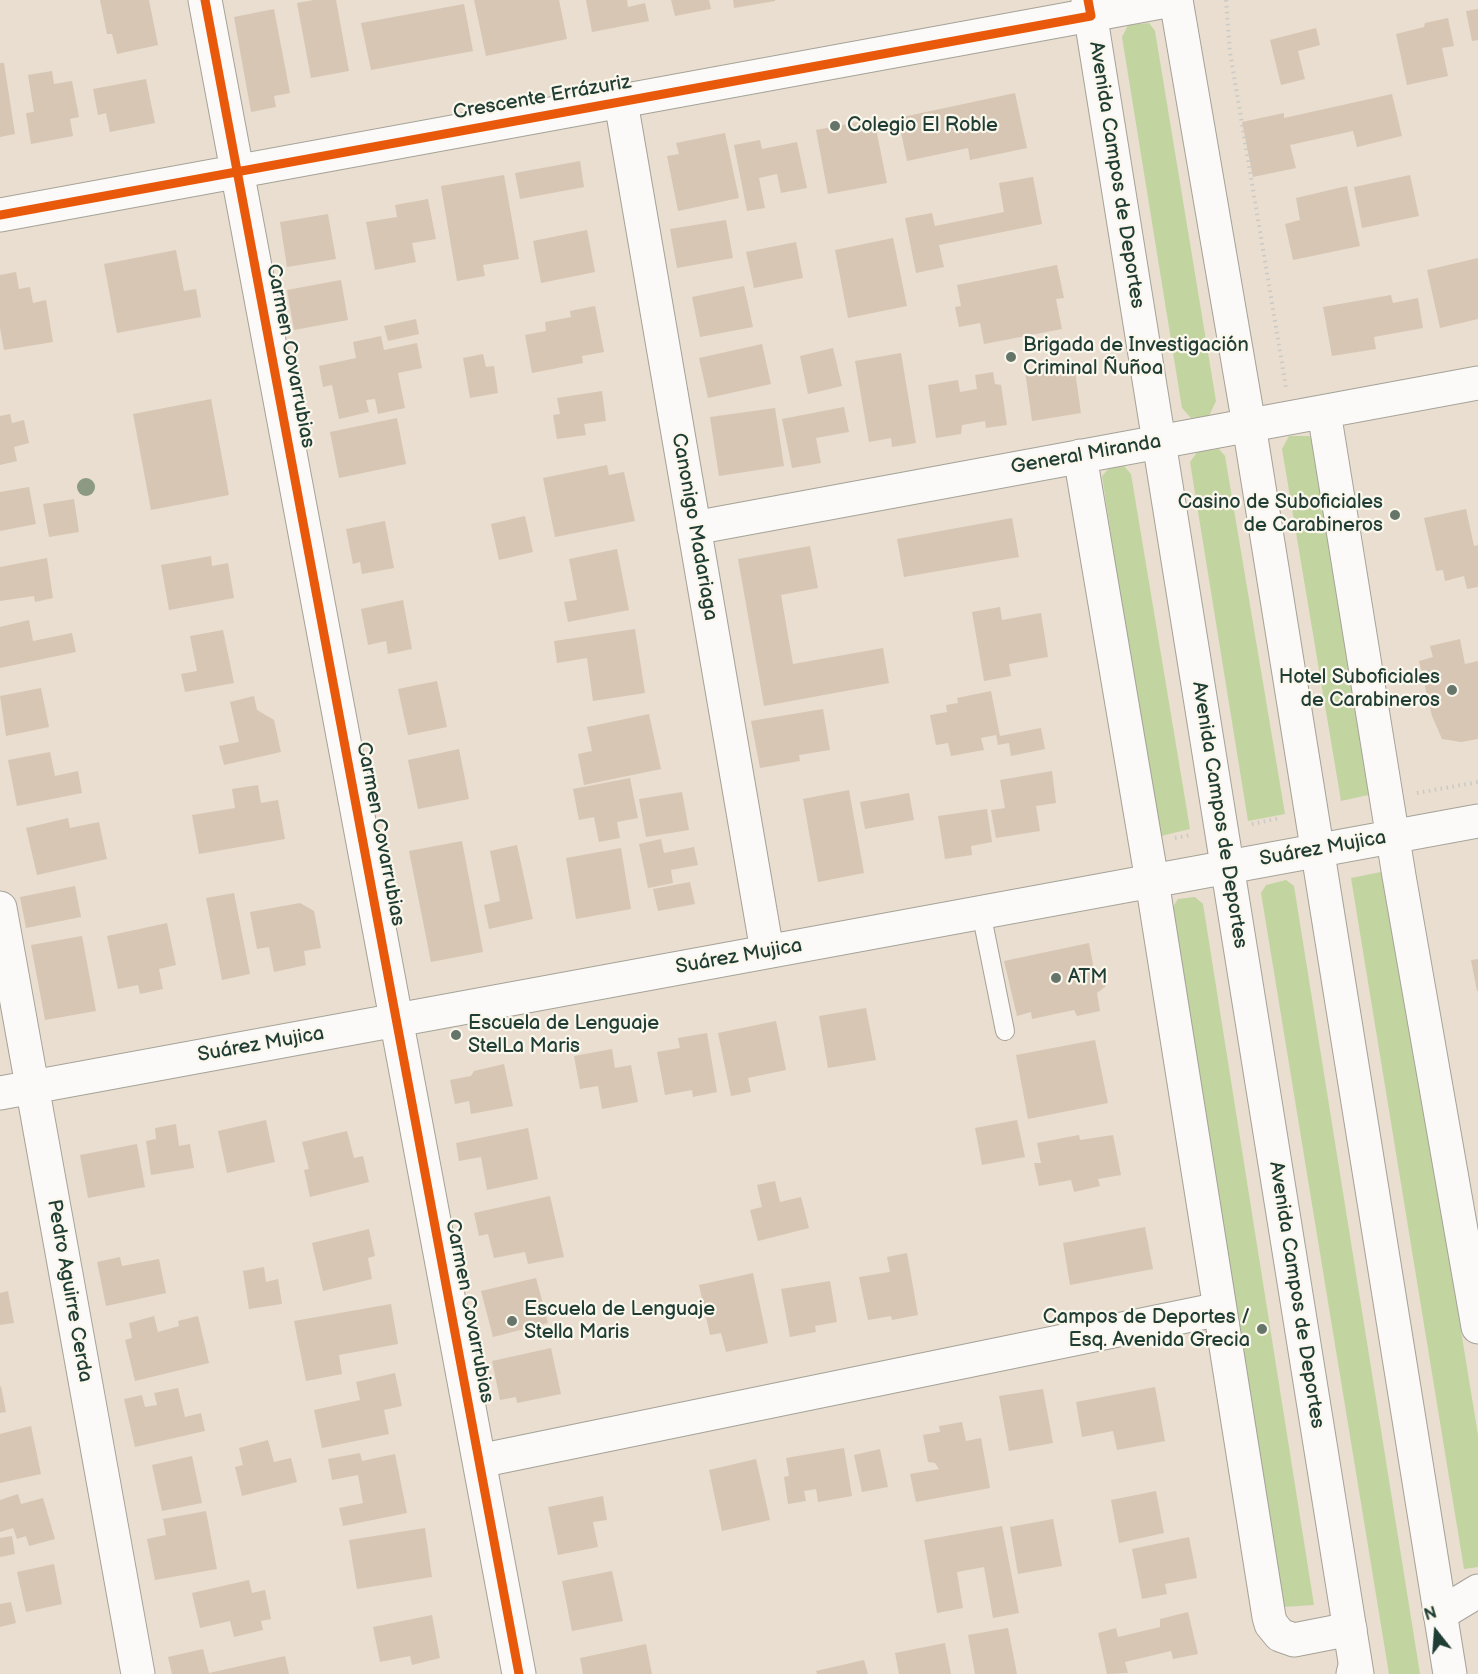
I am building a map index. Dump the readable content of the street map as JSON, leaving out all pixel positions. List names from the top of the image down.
{
  "streets": {
    "street": [
      "Crescente Errázuriz",
      "Avenida Campos de Deportes",
      "Carmen Covarrubias",
      "General Miranda",
      "Canonigo Madariaga",
      "Suárez Mujica",
      "Pedro Aguirre Cerda"
    ]
  },
  "crossings": [
    ["Crescente Errázuriz", "Avenida Campos de Deportes"],
    ["Crescente Errázuriz", "Carmen Covarrubias"],
    ["Crescente Errázuriz", "Canonigo Madariaga"],
    ["Avenida Campos de Deportes", "General Miranda"],
    ["Avenida Campos de Deportes", "Suárez Mujica"],
    ["Carmen Covarrubias", "Suárez Mujica"],
    ["General Miranda", "Canonigo Madariaga"],
    ["Canonigo Madariaga", "Suárez Mujica"],
    ["Suárez Mujica", "Pedro Aguirre Cerda"]
  ],
  "places": [
    "Colegio El Roble",
    "Brigada de Investigación Criminal Ñuñoa",
    "Casino de Suboficiales de Carabineros",
    "Hotel Suboficiales de Carabineros",
    "ATM",
    "Escuela de Lenguaje StelLa Maris",
    "Escuela de Lenguaje Stella Maris",
    "Campos de Deportes / Esq. Avenida Grecia"
  ],
  "north": "top"
}
